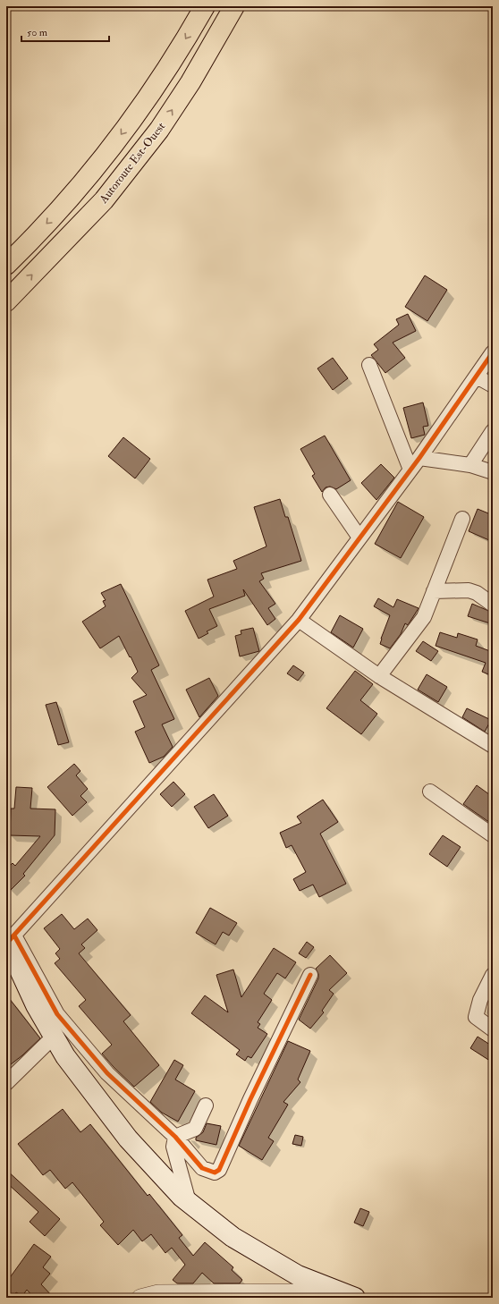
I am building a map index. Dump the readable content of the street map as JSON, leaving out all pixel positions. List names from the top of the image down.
{
  "streets": {
    "highway": ["Autoroute Est-Ouest"]
  },
  "scale_bar": "50 m"
}
